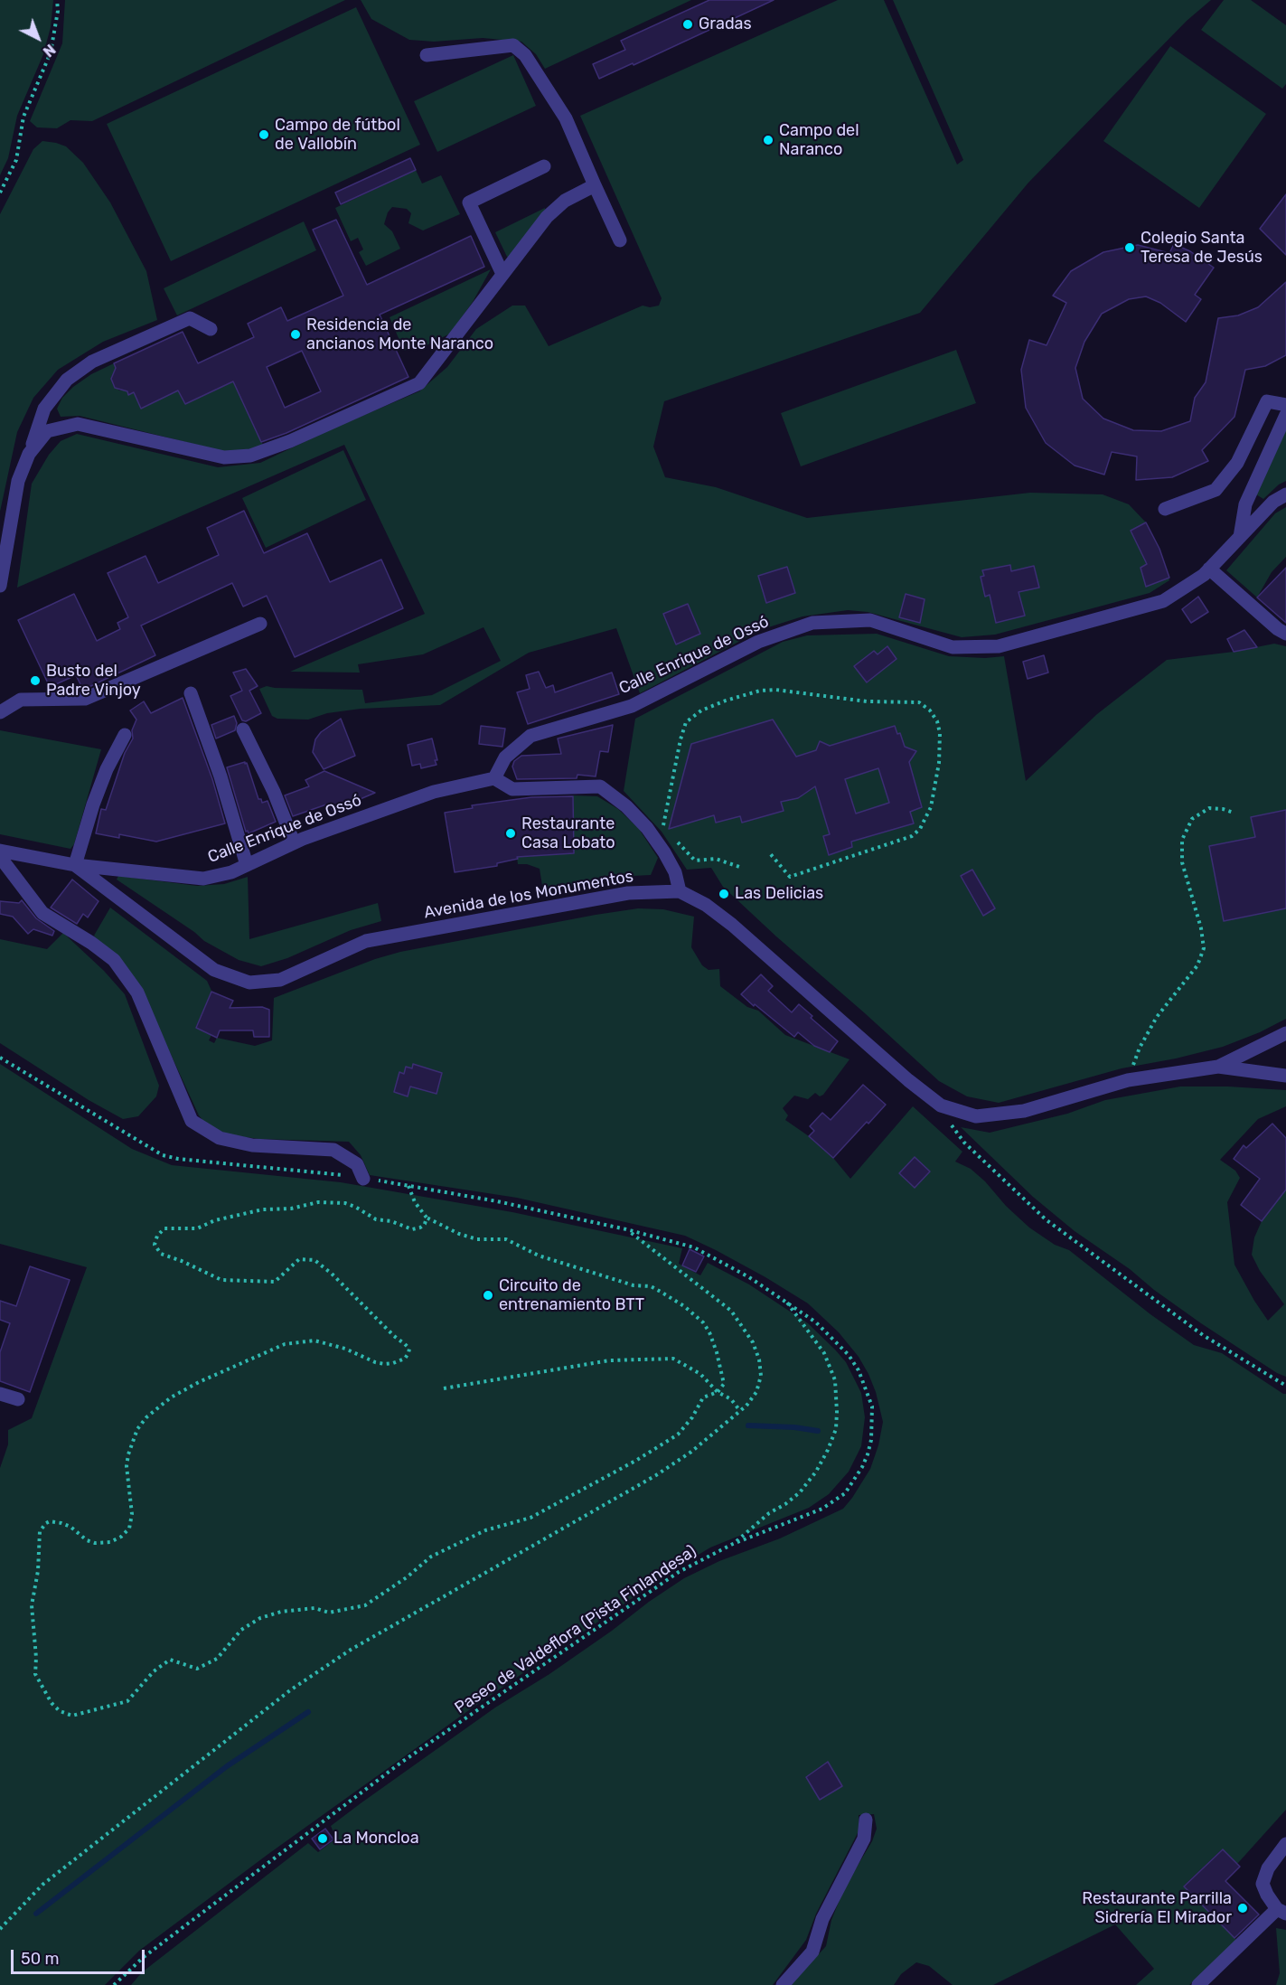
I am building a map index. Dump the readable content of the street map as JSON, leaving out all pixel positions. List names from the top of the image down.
{
  "streets": {
    "street": ["Calle Enrique de Ossó", "Avenida de los Monumentos"],
    "path": ["Paseo de Valdeflora (Pista Finlandesa)"]
  },
  "crossings": [
    ["Calle Enrique de Ossó", "Avenida de los Monumentos"]
  ],
  "places": [
    "Gradas",
    "Campo de fútbol de Vallobín",
    "Campo del Naranco",
    "Colegio Santa Teresa de Jesús",
    "Residencia de ancianos Monte Naranco",
    "Busto del Padre Vinjoy",
    "Restaurante Casa Lobato",
    "Las Delicias",
    "Circuito de entrenamiento BTT",
    "La Moncloa",
    "Restaurante Parrilla Sidrería El Mirador"
  ],
  "scale_bar": "50 m",
  "north": "bottom right"
}
